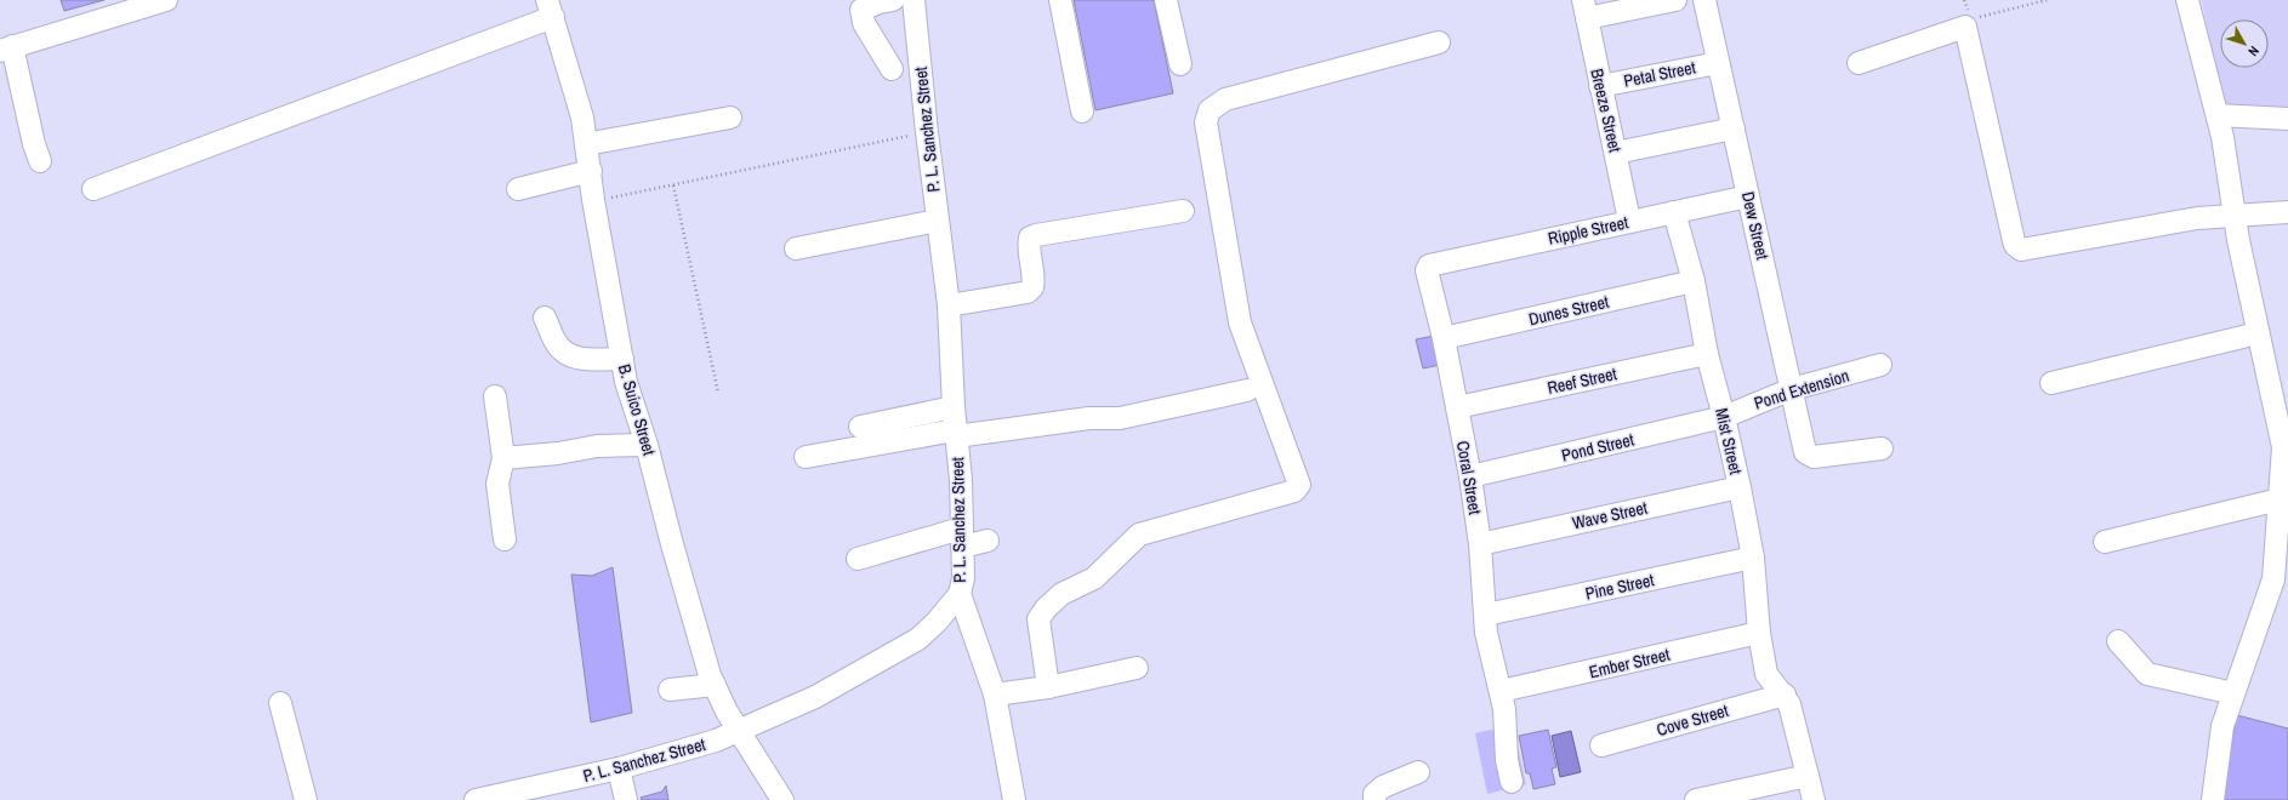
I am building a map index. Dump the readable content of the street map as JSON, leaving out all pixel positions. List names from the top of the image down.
{
  "streets": {
    "street": [
      "Petal Street",
      "Breeze Street",
      "P. L. Sanchez Street",
      "Dew Street",
      "Ripple Street",
      "Dunes Street",
      "Reef Street",
      "Pond Extension",
      "B. Suico Street",
      "Mist Street",
      "Pond Street",
      "Coral Street",
      "Wave Street",
      "Pine Street",
      "Ember Street",
      "Cove Street"
    ]
  },
  "crossings": [
    ["Petal Street", "Breeze Street"],
    ["Petal Street", "Dew Street"],
    ["Breeze Street", "Ripple Street"],
    ["P. L. Sanchez Street", "B. Suico Street"],
    ["Dew Street", "Ripple Street"],
    ["Dew Street", "Pond Extension"],
    ["Ripple Street", "Mist Street"],
    ["Ripple Street", "Coral Street"],
    ["Dunes Street", "Mist Street"],
    ["Dunes Street", "Coral Street"],
    ["Reef Street", "Mist Street"],
    ["Reef Street", "Coral Street"],
    ["Pond Extension", "Mist Street"],
    ["Pond Extension", "Pond Street"],
    ["Mist Street", "Pond Street"],
    ["Mist Street", "Wave Street"],
    ["Mist Street", "Pine Street"],
    ["Mist Street", "Ember Street"],
    ["Mist Street", "Cove Street"],
    ["Pond Street", "Coral Street"],
    ["Coral Street", "Wave Street"],
    ["Coral Street", "Pine Street"],
    ["Coral Street", "Ember Street"]
  ],
  "north": "bottom right"
}
